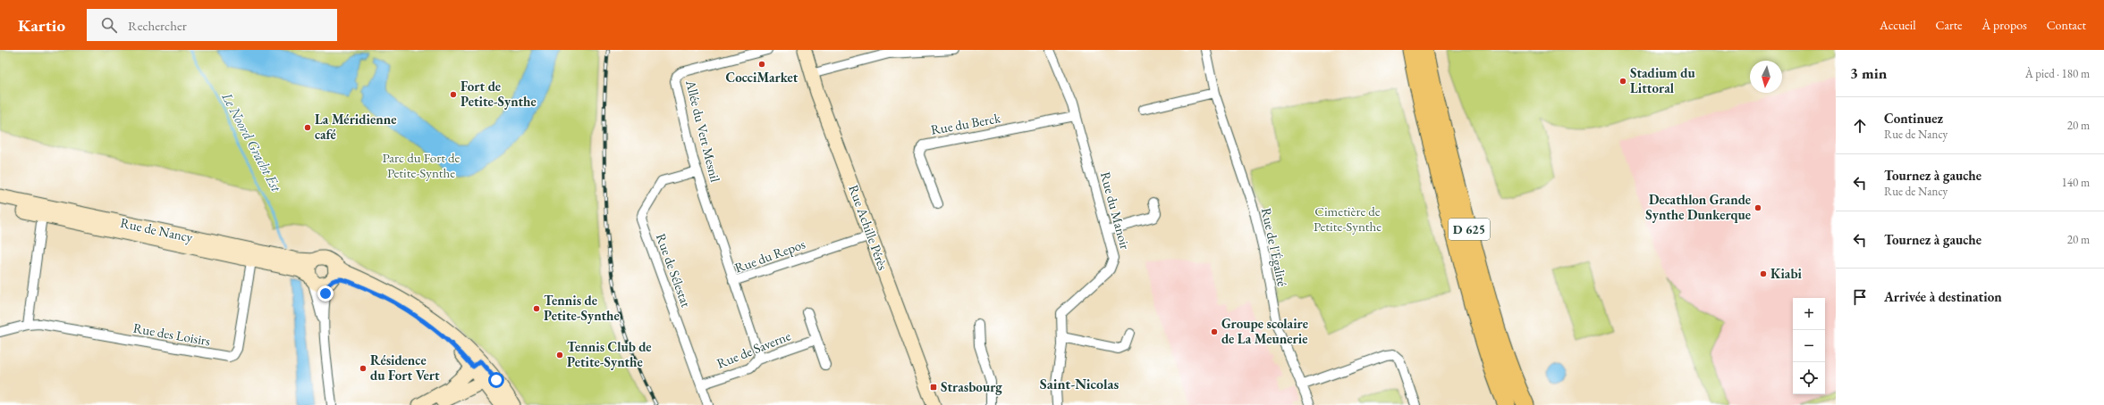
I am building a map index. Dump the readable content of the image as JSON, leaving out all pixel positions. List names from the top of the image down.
{
  "streets": {
    "highway": ["D 625"],
    "main road": ["Rue Achille Pérès", "Rue de Nancy"],
    "street": [
      "Rue du Berck",
      "Allée du Vert Mesnil",
      "Rue du Manoir",
      "Rue de l'Égalité",
      "Rue du Repos",
      "Rue de Sélestat",
      "Rue des Loisirs",
      "Rue de Saverne"
    ]
  },
  "crossings": [
    ["Rue du Berck", "Rue du Manoir"],
    ["Allée du Vert Mesnil", "Rue du Repos"],
    ["Allée du Vert Mesnil", "Rue de Sélestat"],
    ["Rue Achille Pérès", "Rue du Repos"],
    ["Rue de Nancy", "Rue des Loisirs"],
    ["Rue du Repos", "Rue de Saverne"],
    ["Rue de Sélestat", "Rue de Saverne"]
  ],
  "districts": ["Saint-Nicolas"],
  "water": ["Le Noord Gracht Est"],
  "parks": ["Parc du Fort de Petite-Synthe", "Cimetière de Petite-Synthe"],
  "places": {
    "other": [
      "CocciMarket",
      "Stadium du Littoral",
      "Fort de Petite-Synthe",
      "La Méridienne café",
      "Decathlon Grande Synthe Dunkerque",
      "Kiabi",
      "Tennis de Petite-Synthe",
      "Groupe scolaire de La Meunerie",
      "Tennis Club de Petite-Synthe",
      "Résidence du Fort Vert"
    ],
    "transit": ["Strasbourg"]
  },
  "north": "bottom",
  "page": {
    "header": "Kartio",
    "search": "Rechercher",
    "nav": [
      "Accueil",
      "Carte",
      "À propos",
      "Contact"
    ],
    "heading": ["3 min", "À pied · 180 m"],
    "list": [
      ["Continuez", "Rue de Nancy", "20 m"],
      ["Tournez à gauche", "Rue de Nancy", "140 m"],
      ["Tournez à gauche", "20 m"],
      "Arrivée à destination"
    ],
    "map_buttons": ["+", "−"]
  }
}
